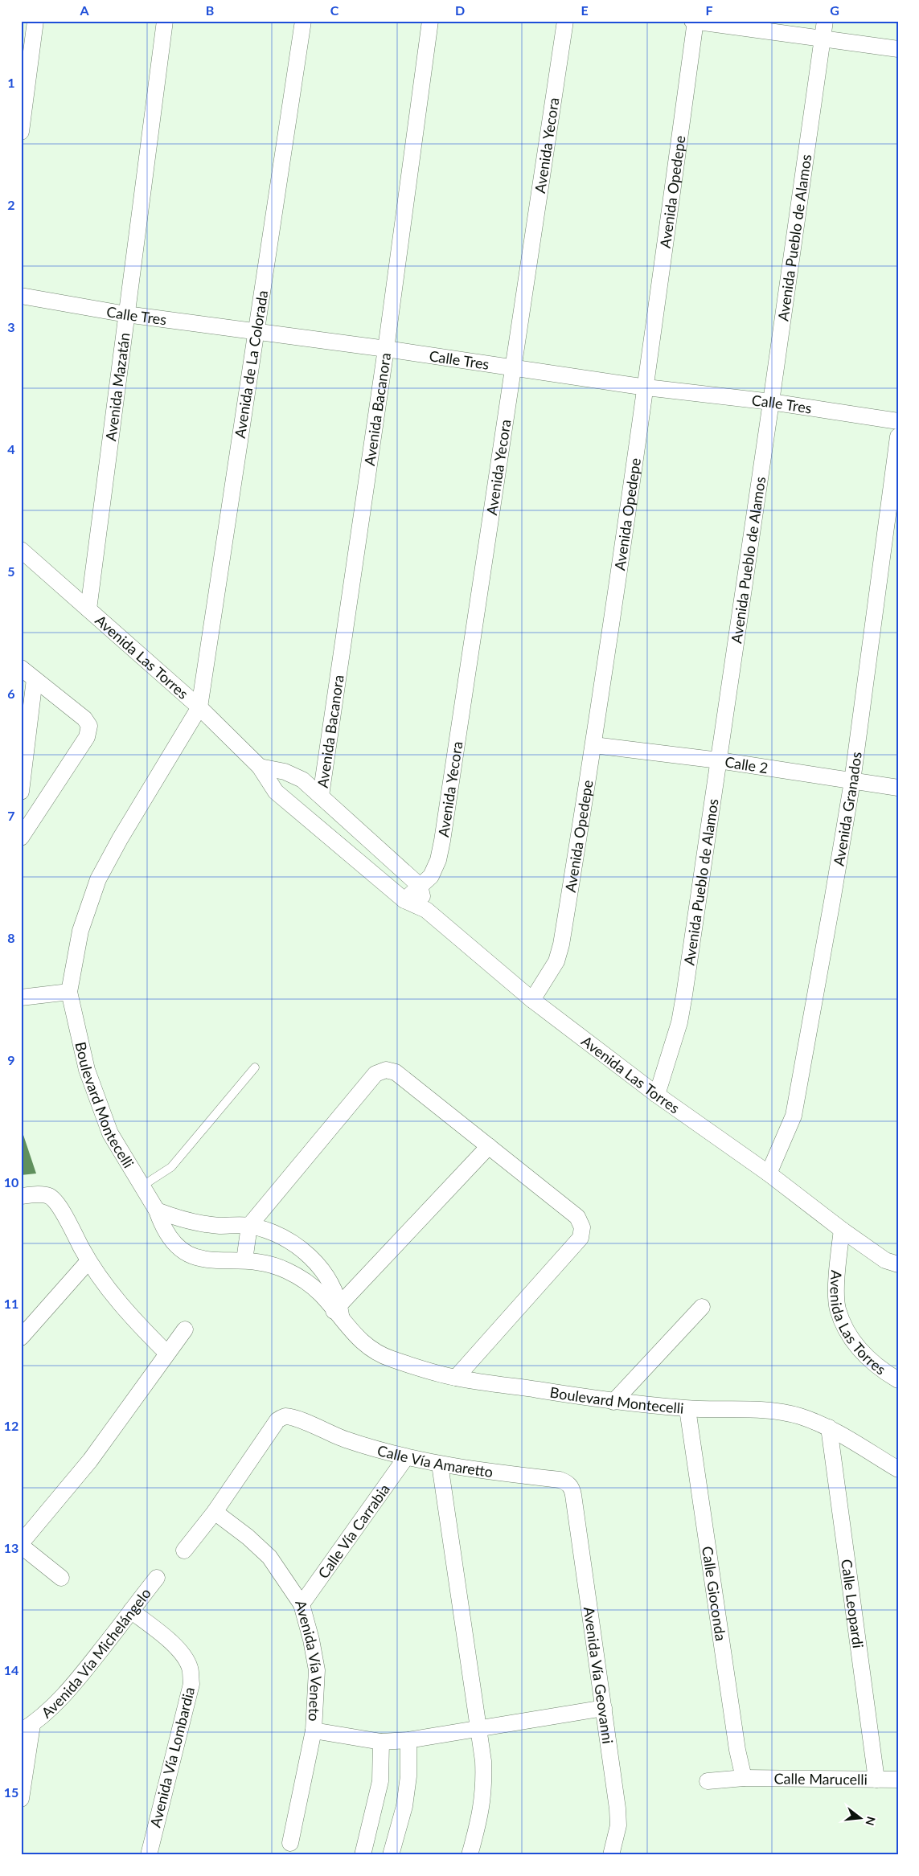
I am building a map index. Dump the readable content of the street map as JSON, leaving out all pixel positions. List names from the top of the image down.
{
  "streets": {
    "street": [
      "Avenida Yecora",
      "Avenida Opedepe",
      "Avenida Pueblo de Alamos",
      "Calle Tres",
      "Avenida de La Colorada",
      "Avenida Mazatán",
      "Avenida Bacanora",
      "Avenida Las Torres",
      "Calle 2",
      "Avenida Granados",
      "Boulevard Montecelli",
      "Calle Vía Amaretto",
      "Calle Vía Carrabia",
      "Calle Gioconda",
      "Calle Leopardi",
      "Avenida Vía Michelángelo",
      "Avenida Vía Veneto",
      "Avenida Vía Geovanni",
      "Avenida Vía Lombardia",
      "Calle Marucelli"
    ]
  },
  "crossings": [
    ["Avenida Yecora", "Calle Tres"],
    ["Avenida Yecora", "Avenida Las Torres"],
    ["Avenida Opedepe", "Calle Tres"],
    ["Avenida Opedepe", "Avenida Las Torres"],
    ["Avenida Opedepe", "Calle 2"],
    ["Avenida Pueblo de Alamos", "Calle Tres"],
    ["Avenida Pueblo de Alamos", "Avenida Las Torres"],
    ["Avenida Pueblo de Alamos", "Calle 2"],
    ["Calle Tres", "Avenida de La Colorada"],
    ["Calle Tres", "Avenida Mazatán"],
    ["Calle Tres", "Avenida Bacanora"],
    ["Avenida de La Colorada", "Avenida Las Torres"],
    ["Avenida Mazatán", "Avenida Las Torres"],
    ["Avenida Las Torres", "Avenida Granados"],
    ["Calle 2", "Avenida Granados"],
    ["Boulevard Montecelli", "Calle Gioconda"],
    ["Boulevard Montecelli", "Calle Leopardi"],
    ["Calle Vía Amaretto", "Calle Vía Carrabia"],
    ["Calle Vía Amaretto", "Avenida Vía Veneto"],
    ["Calle Vía Amaretto", "Avenida Vía Geovanni"],
    ["Calle Vía Carrabia", "Avenida Vía Veneto"],
    ["Calle Gioconda", "Calle Marucelli"],
    ["Calle Leopardi", "Calle Marucelli"],
    ["Avenida Vía Michelángelo", "Avenida Vía Lombardia"]
  ],
  "north": "right",
  "grid": {
    "columns": [
      "A",
      "B",
      "C",
      "D",
      "E",
      "F",
      "G"
    ],
    "rows": [
      "1",
      "2",
      "3",
      "4",
      "5",
      "6",
      "7",
      "8",
      "9",
      "10",
      "11",
      "12",
      "13",
      "14",
      "15"
    ]
  }
}
